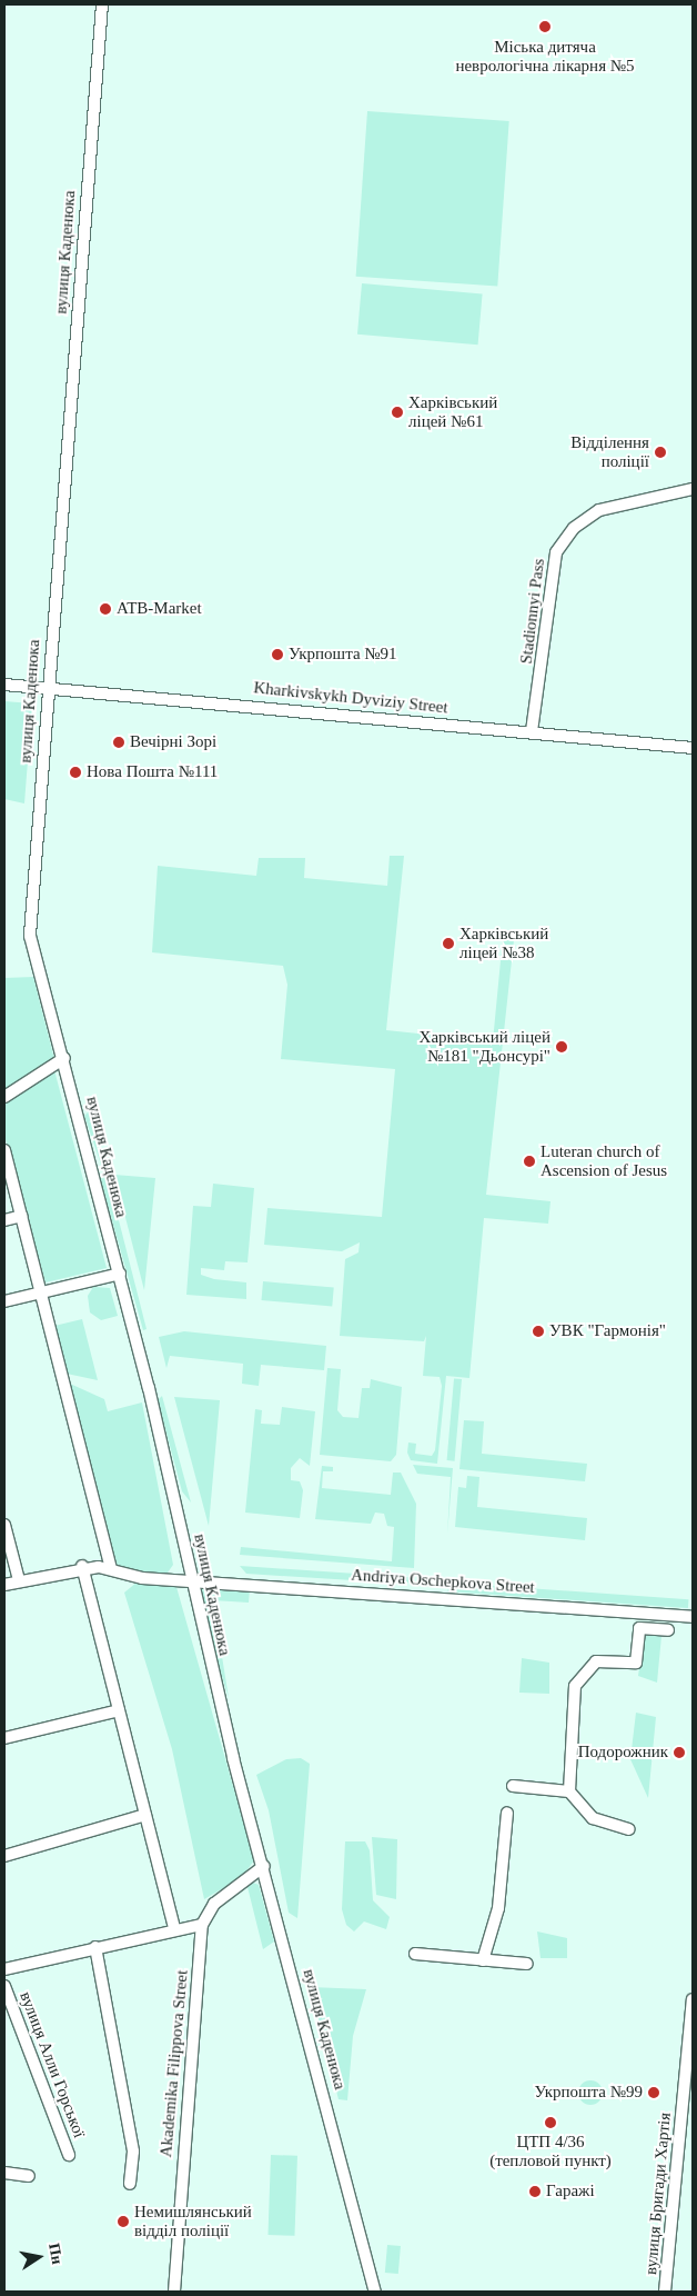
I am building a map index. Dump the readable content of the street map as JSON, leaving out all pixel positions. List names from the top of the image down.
{
  "streets": {
    "street": [
      "вулиця Каденюка",
      "Stadionnyi Pass",
      "Kharkivskykh Dyviziy Street",
      "Andriya Oschepkova Street",
      "Akademika Filippova Street",
      "вулиця Алли Горської",
      "вулиця Бригади Хартія"
    ]
  },
  "crossings": [
    ["вулиця Каденюка", "Kharkivskykh Dyviziy Street"],
    ["вулиця Каденюка", "Andriya Oschepkova Street"],
    ["вулиця Каденюка", "Akademika Filippova Street"],
    ["Stadionnyi Pass", "Kharkivskykh Dyviziy Street"]
  ],
  "places": [
    "Міська дитяча неврологічна лікарня №5",
    "Харківський ліцей №61",
    "Відділення поліції",
    "ATB-Market",
    "Укрпошта №91",
    "Вечірні Зорі",
    "Нова Пошта №111",
    "Харківський ліцей №38",
    "Харківський ліцей №181 \"Дьонсурі\"",
    "Luteran church of Ascension of Jesus",
    "УВК \"Гармонія\"",
    "Подорожник",
    "Укрпошта №99",
    "ЦТП 4/36 (тепловой пункт)",
    "Гаражі",
    "Немишлянський відділ поліції"
  ],
  "north": "right"
}
